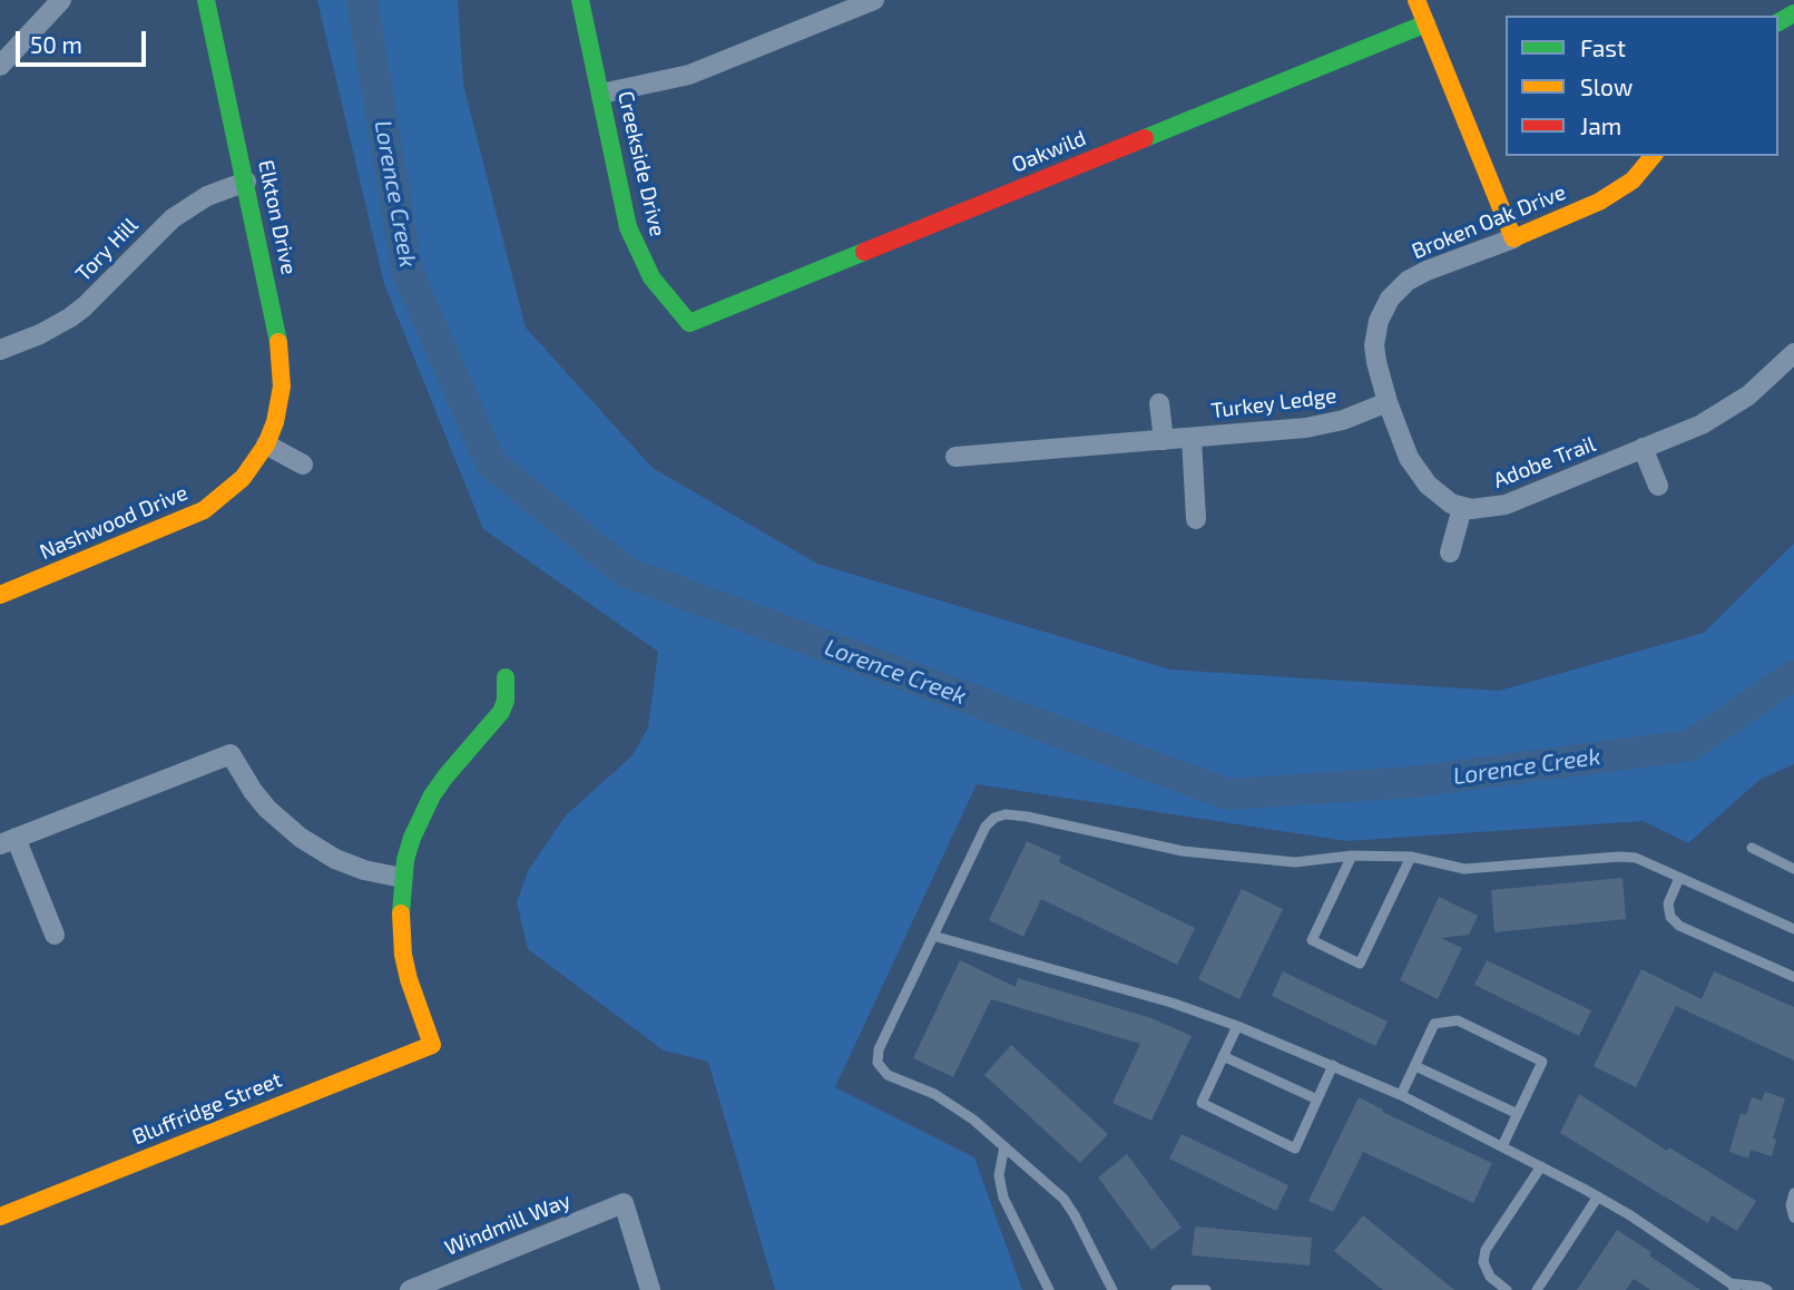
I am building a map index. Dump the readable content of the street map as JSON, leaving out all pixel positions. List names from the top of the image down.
{
  "streets": {
    "street": [
      "Oakwild",
      "Creekside Drive",
      "Elkton Drive",
      "Broken Oak Drive",
      "Tory Hill",
      "Turkey Ledge",
      "Adobe Trail",
      "Nashwood Drive",
      "Bluffridge Street",
      "Windmill Way"
    ]
  },
  "crossings": [
    ["Oakwild", "Creekside Drive"],
    ["Elkton Drive", "Tory Hill"],
    ["Elkton Drive", "Nashwood Drive"],
    ["Broken Oak Drive", "Turkey Ledge"]
  ],
  "water": ["Lorence Creek"],
  "legend": ["Fast", "Slow", "Jam"],
  "scale_bar": "50 m"
}
